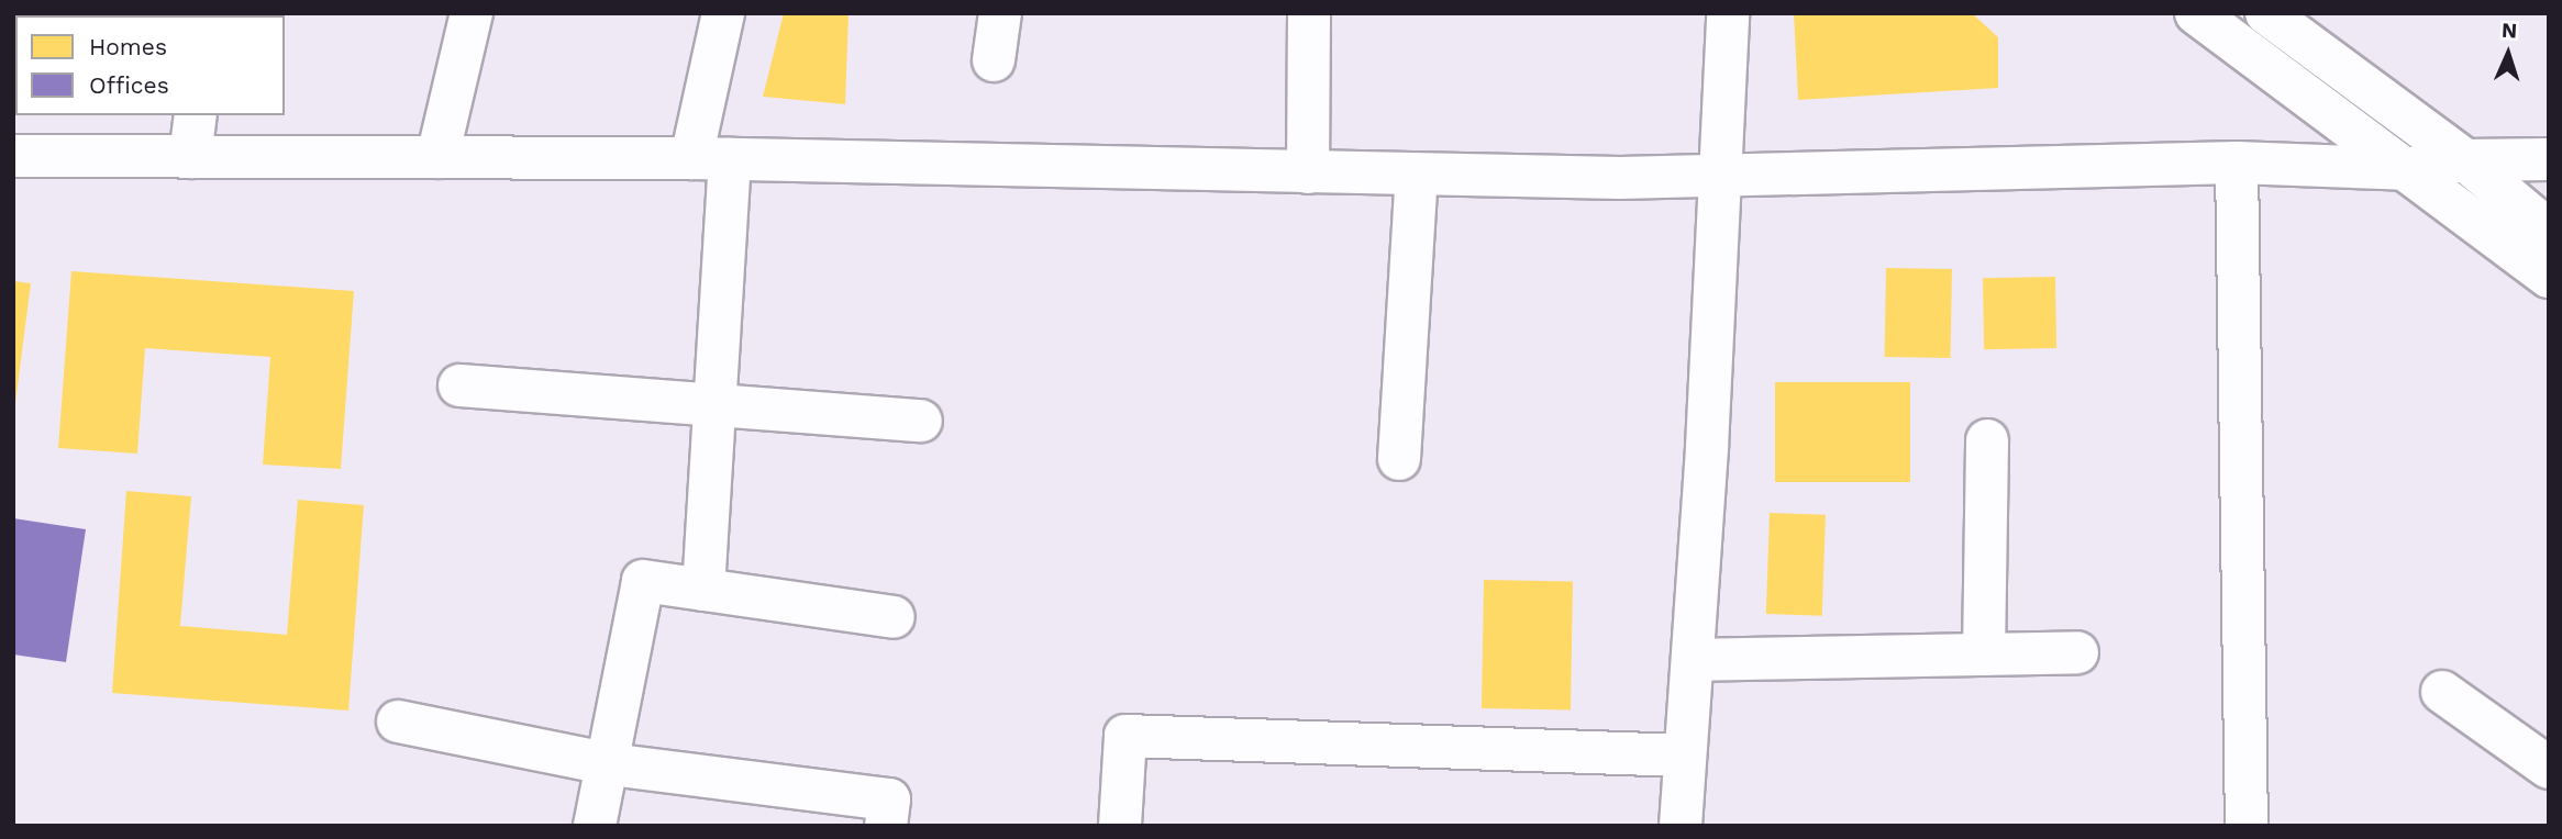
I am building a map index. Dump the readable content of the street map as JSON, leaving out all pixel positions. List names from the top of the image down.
{
  "legend": ["Homes", "Offices"],
  "north": "top"
}
